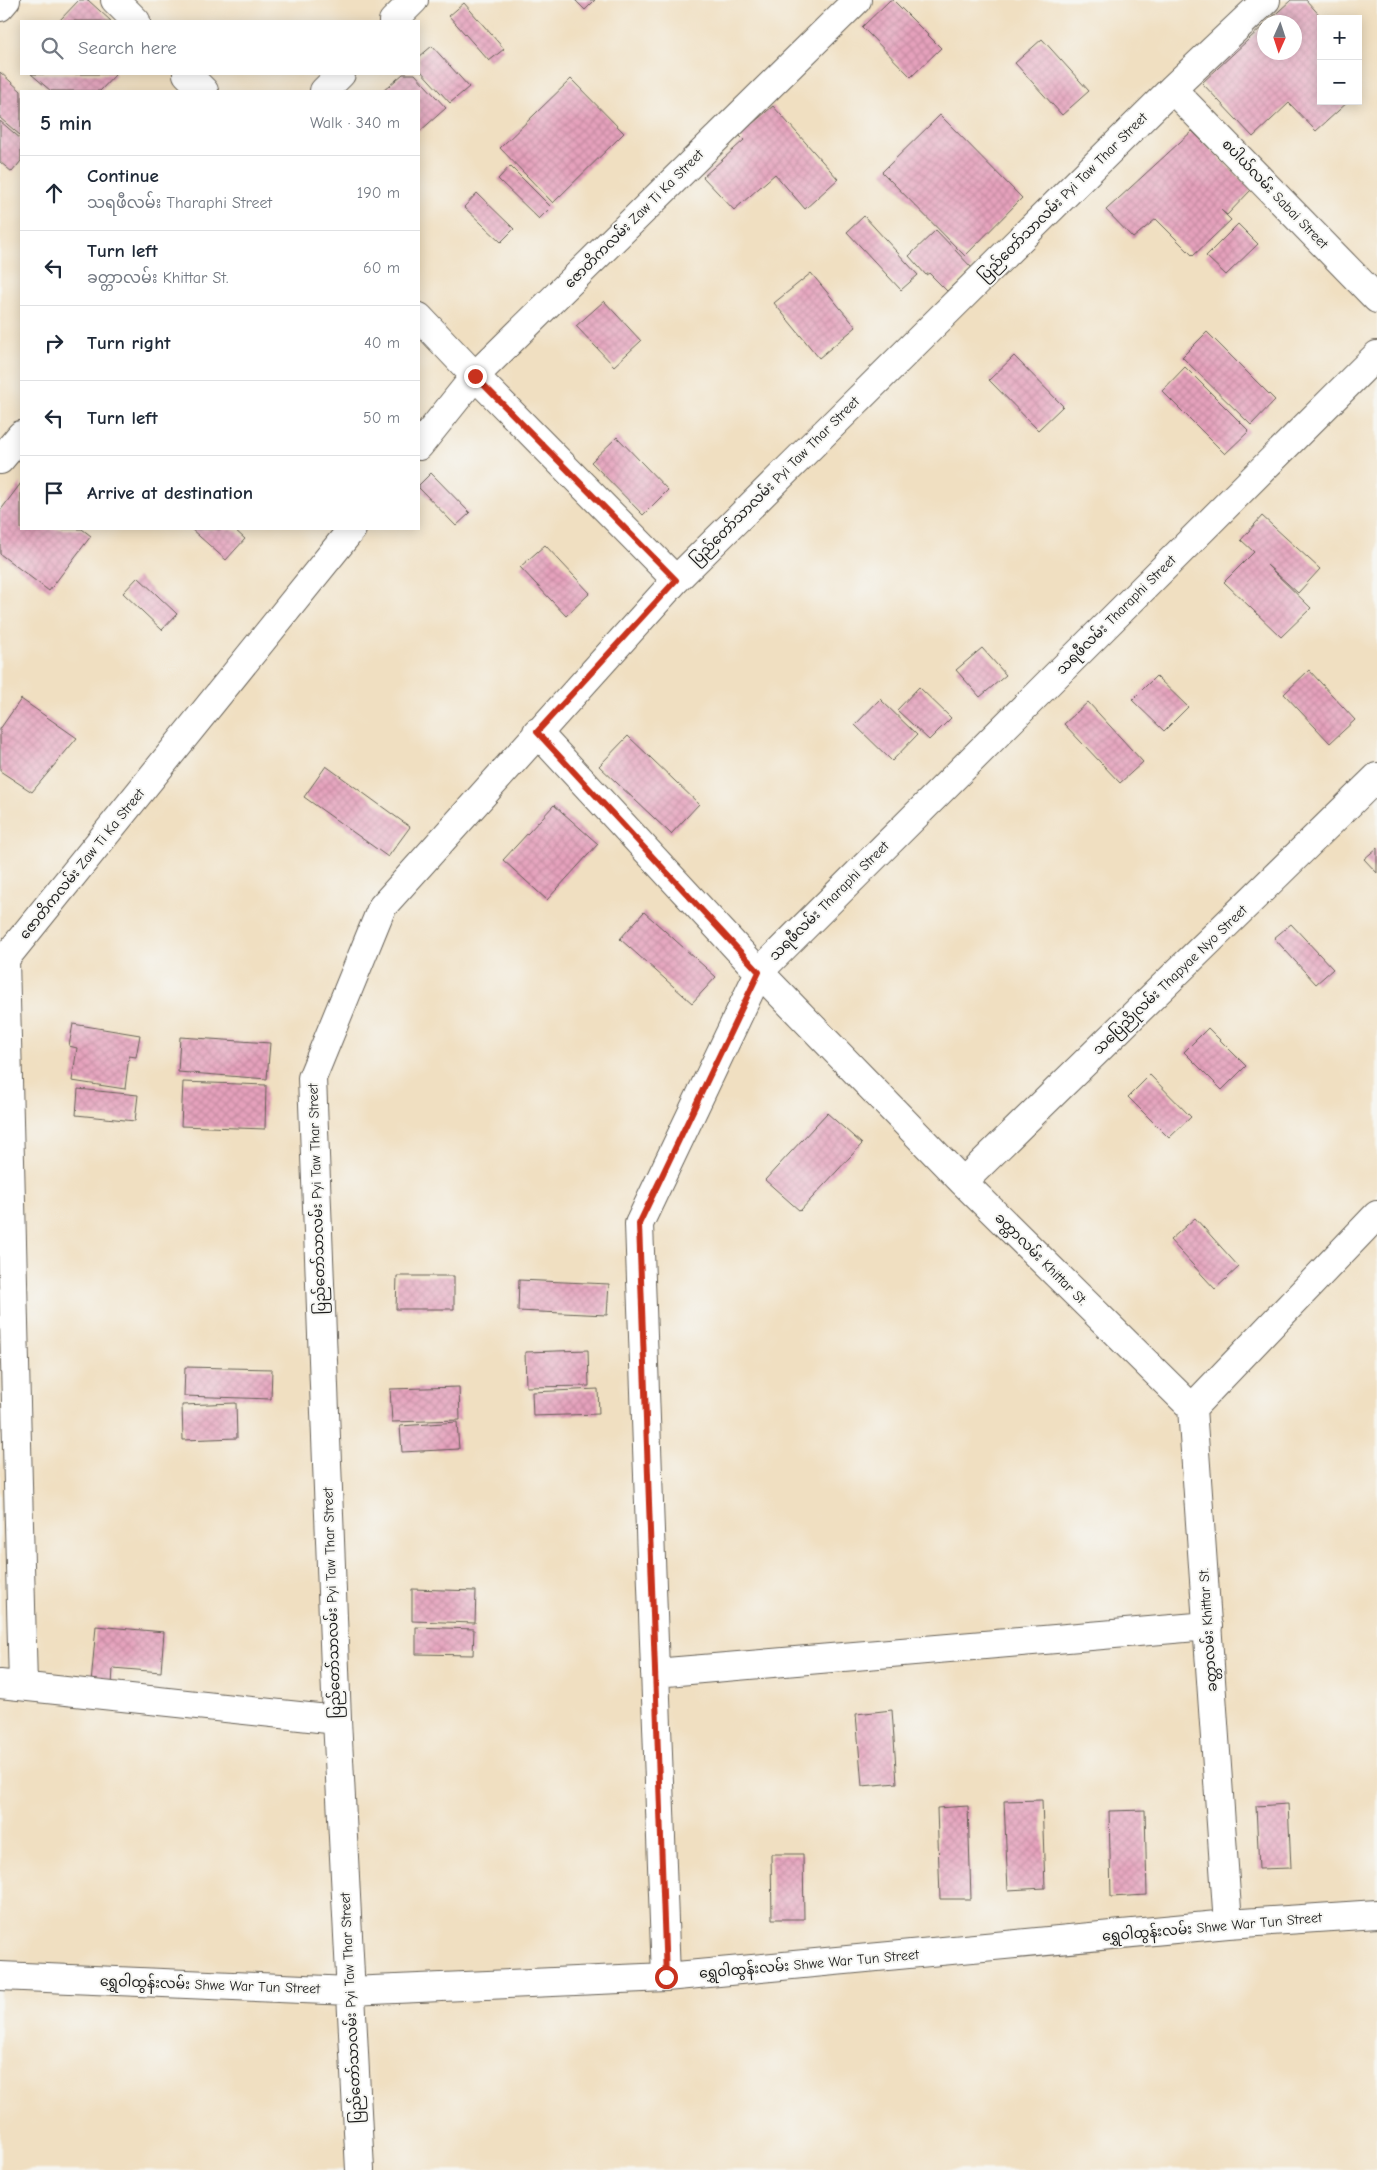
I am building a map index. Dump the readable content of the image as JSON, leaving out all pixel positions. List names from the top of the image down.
{
  "streets": {
    "street": [
      "စပါယ်လမ်း Sabai Street",
      "ပြည်တော်သာလမ်း Pyi Taw Thar Street",
      "ဇောတိကလမ်း Zaw Ti Ka Street",
      "သရဖီလမ်း Tharaphi Street",
      "သပြေညိုလမ်း Thapyae Nyo Street",
      "ခတ္တာလမ်း Khittar St.",
      "ရွှေဝါထွန်းလမ်း Shwe War Tun Street"
    ]
  },
  "crossings": [
    ["စပါယ်လမ်း Sabai Street", "ပြည်တော်သာလမ်း Pyi Taw Thar Street"],
    ["ပြည်တော်သာလမ်း Pyi Taw Thar Street", "ခတ္တာလမ်း Khittar St."],
    ["ပြည်တော်သာလမ်း Pyi Taw Thar Street", "ရွှေဝါထွန်းလမ်း Shwe War Tun Street"],
    ["သရဖီလမ်း Tharaphi Street", "ခတ္တာလမ်း Khittar St."],
    ["သရဖီလမ်း Tharaphi Street", "ရွှေဝါထွန်းလမ်း Shwe War Tun Street"],
    ["သပြေညိုလမ်း Thapyae Nyo Street", "ခတ္တာလမ်း Khittar St."],
    ["ခတ္တာလမ်း Khittar St.", "ရွှေဝါထွန်းလမ်း Shwe War Tun Street"]
  ],
  "north": "bottom",
  "page": {
    "map_buttons": ["+", "−"],
    "search": "Search here",
    "heading": ["5 min", "Walk · 340 m"],
    "list": [
      ["Continue", "သရဖီလမ်း Tharaphi Street", "190 m"],
      ["Turn left", "ခတ္တာလမ်း Khittar St.", "60 m"],
      ["Turn right", "40 m"],
      ["Turn left", "50 m"],
      "Arrive at destination"
    ]
  }
}
